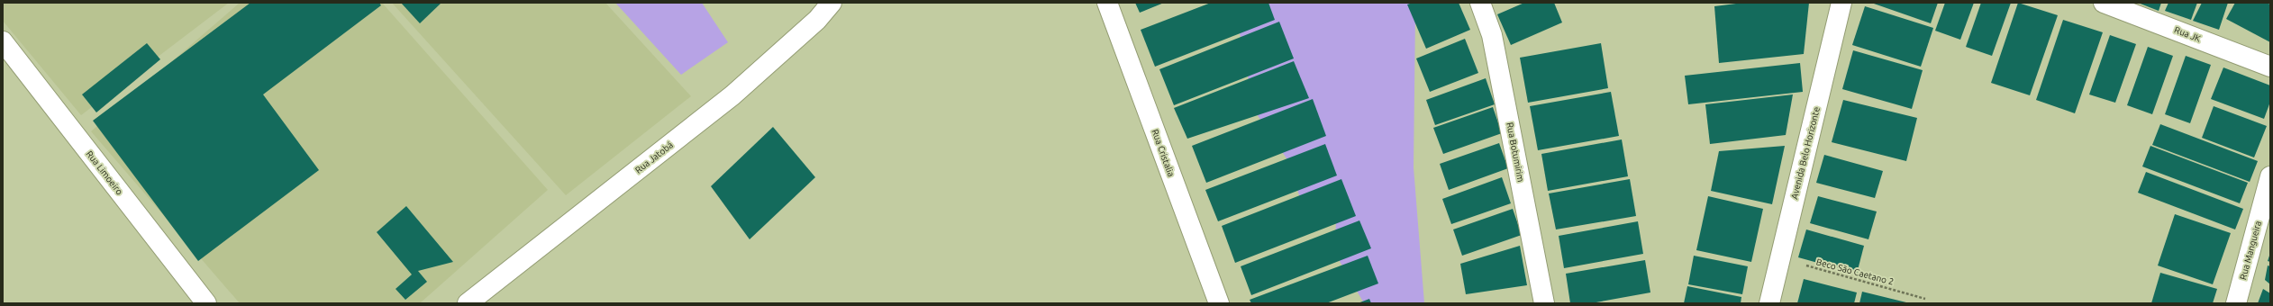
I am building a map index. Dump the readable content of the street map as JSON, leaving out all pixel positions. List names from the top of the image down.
{
  "streets": {
    "street": [
      "Rua JK",
      "Rua Botumirim",
      "Rua Cristalia",
      "Avenida Belo Horizonte",
      "Rua Jatobá",
      "Rua Limoeiro",
      "Rua Mangueira"
    ],
    "path": ["Beco São Caetano 2"]
  },
  "crossings": [
    ["Avenida Belo Horizonte", "Beco São Caetano 2"]
  ]
}
